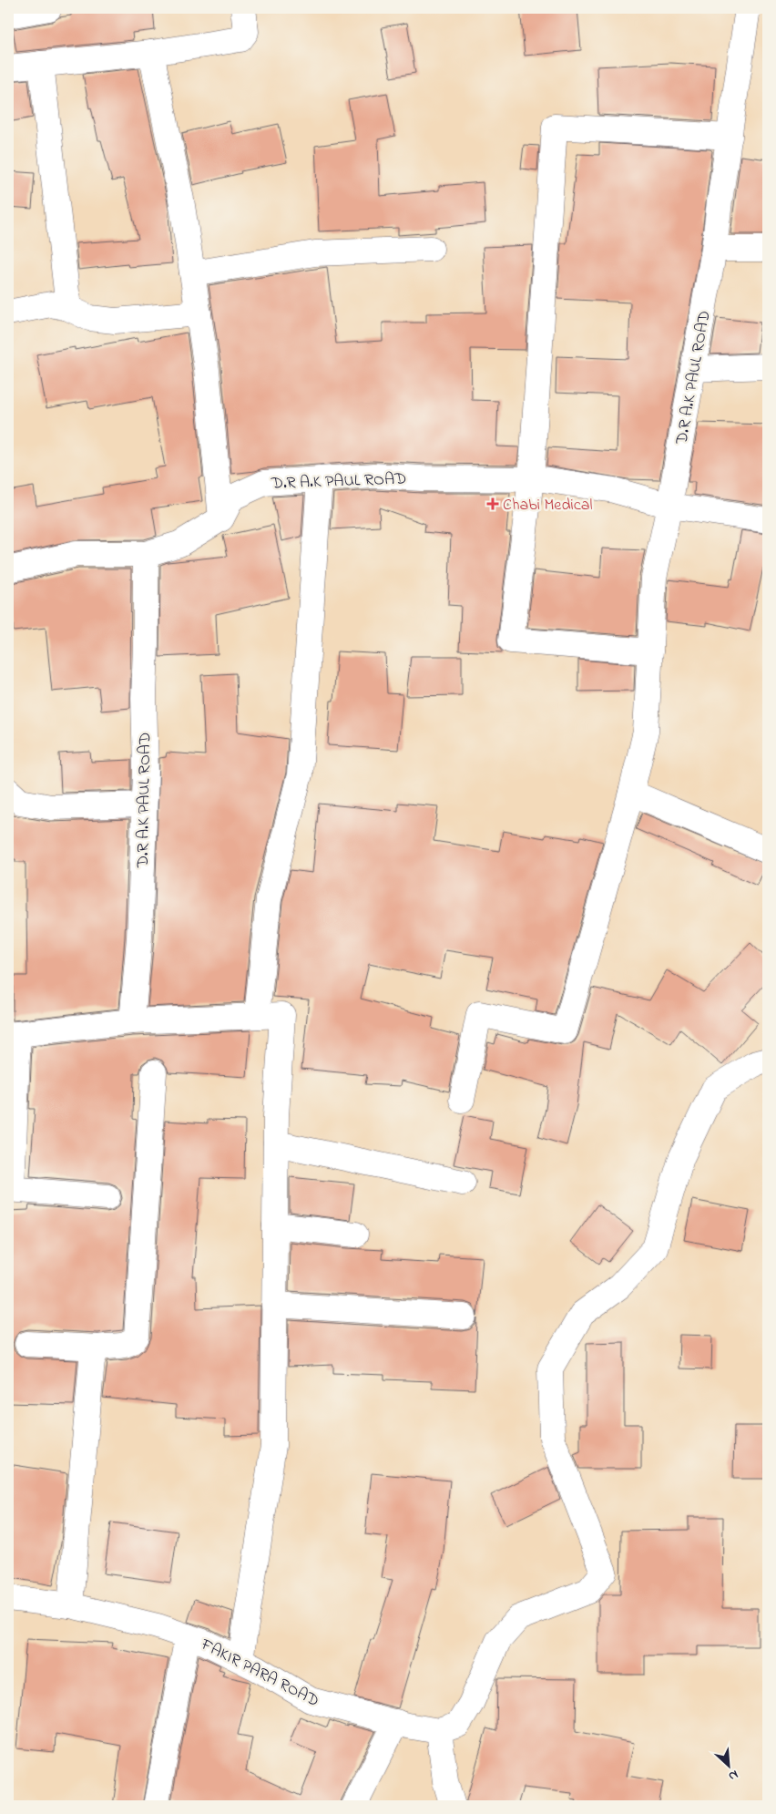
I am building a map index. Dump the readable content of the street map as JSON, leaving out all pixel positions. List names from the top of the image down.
{
  "streets": {
    "street": ["D.R A.K PAUL ROAD", "FAKIR PARA ROAD"]
  },
  "places": {
    "health": ["Chabi Medical"]
  },
  "north": "bottom right"
}
